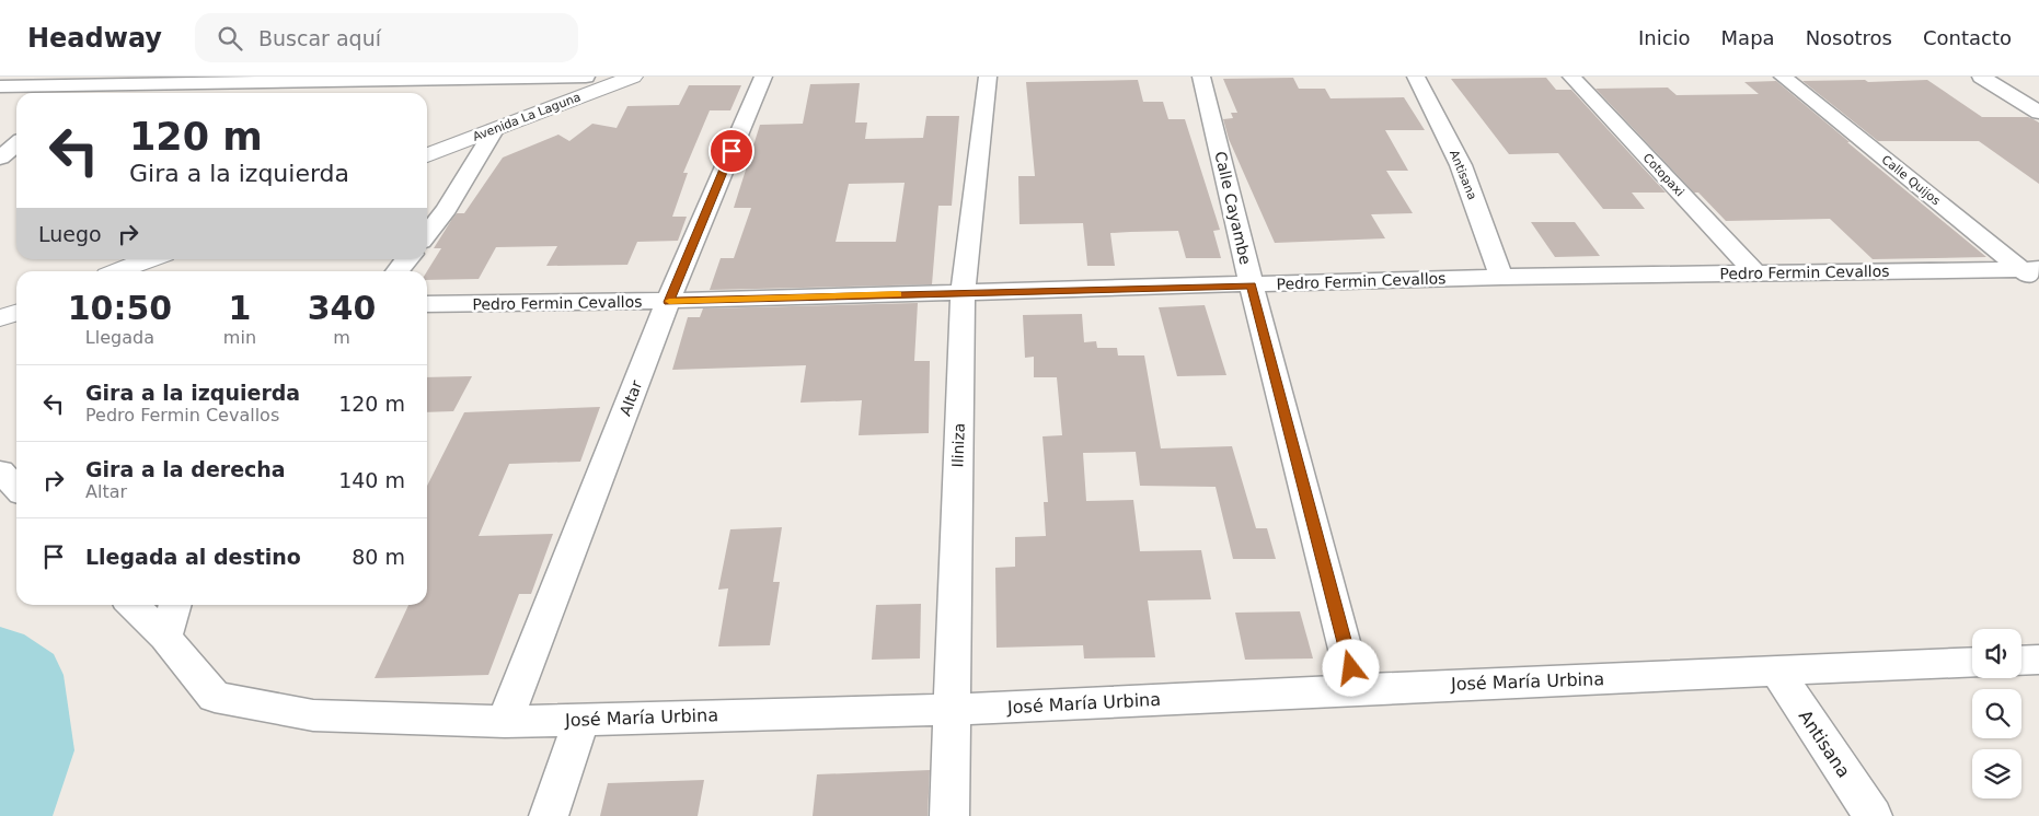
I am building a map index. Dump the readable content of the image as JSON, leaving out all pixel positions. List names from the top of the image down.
{
  "streets": {
    "street": [
      "Avenida La Laguna",
      "Antisana",
      "Cotopaxi",
      "Calle Quijos",
      "Calle Cayambe",
      "Pedro Fermin Cevallos",
      "Altar",
      "Iliniza",
      "José María Urbina"
    ]
  },
  "crossings": [
    ["Antisana", "Pedro Fermin Cevallos"],
    ["Antisana", "José María Urbina"],
    ["Cotopaxi", "Pedro Fermin Cevallos"],
    ["Calle Quijos", "Pedro Fermin Cevallos"],
    ["Calle Cayambe", "Pedro Fermin Cevallos"],
    ["Calle Cayambe", "José María Urbina"],
    ["Pedro Fermin Cevallos", "Altar"],
    ["Pedro Fermin Cevallos", "Iliniza"],
    ["Altar", "José María Urbina"],
    ["Iliniza", "José María Urbina"]
  ],
  "page": {
    "header": "Headway",
    "search": "Buscar aquí",
    "nav": [
      "Inicio",
      "Mapa",
      "Nosotros",
      "Contacto"
    ],
    "turn": ["120 m", "Gira a la izquierda"],
    "then": "Luego",
    "eta": [
      "10:50",
      "Llegada",
      "1",
      "min",
      "340",
      "m"
    ],
    "list": [
      {
        "name": "Gira a la izquierda",
        "note": "Pedro Fermin Cevallos",
        "value": "120 m"
      },
      {
        "name": "Gira a la derecha",
        "note": "Altar",
        "value": "140 m"
      },
      {
        "name": "Llegada al destino",
        "value": "80 m"
      }
    ]
  }
}
